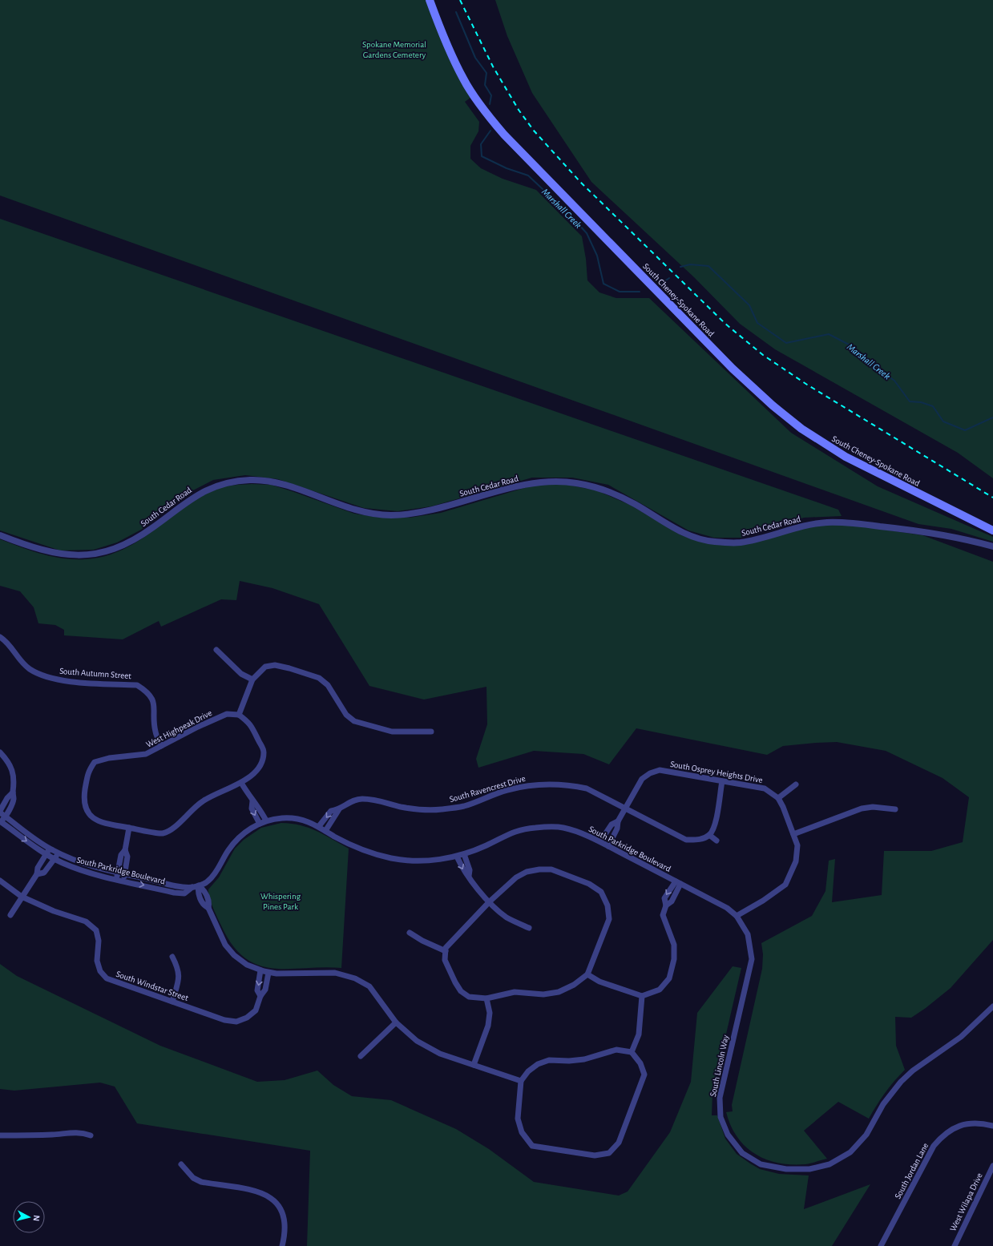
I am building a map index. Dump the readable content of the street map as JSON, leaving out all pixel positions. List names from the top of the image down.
{
  "streets": {
    "main road": ["South Cheney-Spokane Road"],
    "street": [
      "South Cedar Road",
      "South Autumn Street",
      "West Highpeak Drive",
      "South Osprey Heights Drive",
      "South Ravencrest Drive",
      "South Parkridge Boulevard",
      "South Windstar Street",
      "South Lincoln Way",
      "South Jordan Lane",
      "West Wilapa Drive"
    ]
  },
  "crossings": [
    ["South Autumn Street", "West Highpeak Drive"],
    ["South Osprey Heights Drive", "South Ravencrest Drive"],
    ["South Osprey Heights Drive", "South Parkridge Boulevard"],
    ["South Ravencrest Drive", "South Parkridge Boulevard"],
    ["South Parkridge Boulevard", "South Lincoln Way"]
  ],
  "water": ["Marshall Creek"],
  "parks": ["Spokane Memorial Gardens Cemetery", "Whispering Pines Park"],
  "north": "right"
}
